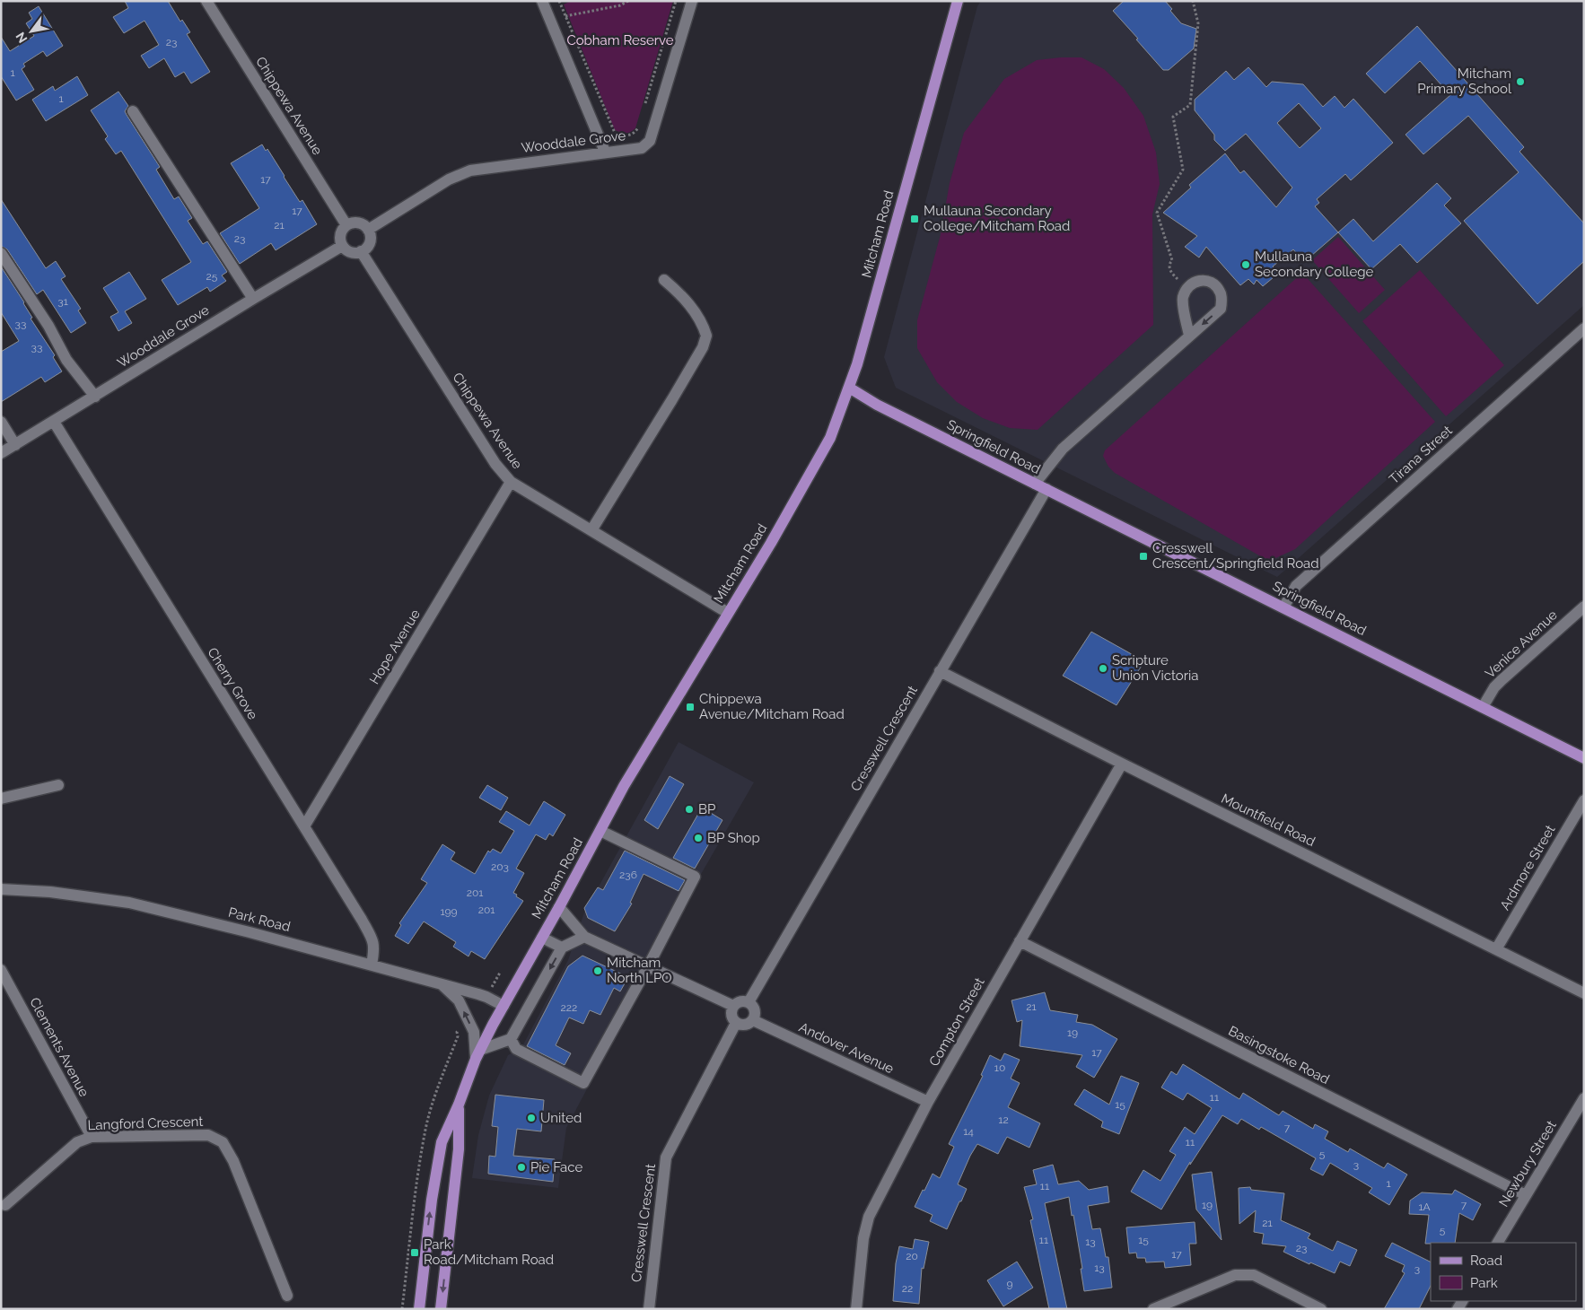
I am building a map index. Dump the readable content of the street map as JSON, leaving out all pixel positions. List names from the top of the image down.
{
  "streets": {
    "main road": ["Mitcham Road", "Springfield Road"],
    "street": [
      "Chippewa Avenue",
      "Wooddale Grove",
      "Tirana Street",
      "Venice Avenue",
      "Hope Avenue",
      "Cherry Grove",
      "Cresswell Crescent",
      "Mountfield Road",
      "Ardmore Street",
      "Park Road",
      "Compton Street",
      "Clements Avenue",
      "Andover Avenue",
      "Basingstoke Road",
      "Langford Crescent",
      "Newbury Street"
    ]
  },
  "crossings": [
    ["Chippewa Avenue", "Wooddale Grove"],
    ["Chippewa Avenue", "Mitcham Road"],
    ["Chippewa Avenue", "Hope Avenue"],
    ["Wooddale Grove", "Cherry Grove"],
    ["Mitcham Road", "Springfield Road"],
    ["Mitcham Road", "Park Road"],
    ["Springfield Road", "Tirana Street"],
    ["Springfield Road", "Venice Avenue"],
    ["Springfield Road", "Cresswell Crescent"],
    ["Hope Avenue", "Cherry Grove"],
    ["Cherry Grove", "Park Road"],
    ["Cresswell Crescent", "Mountfield Road"],
    ["Cresswell Crescent", "Andover Avenue"],
    ["Mountfield Road", "Ardmore Street"],
    ["Mountfield Road", "Compton Street"],
    ["Compton Street", "Andover Avenue"],
    ["Compton Street", "Basingstoke Road"],
    ["Clements Avenue", "Langford Crescent"],
    ["Basingstoke Road", "Newbury Street"]
  ],
  "parks": ["Cobham Reserve"],
  "places": {
    "other": [
      "Mitcham Primary School",
      "Mullauna Secondary College",
      "Scripture Union Victoria",
      "BP",
      "BP Shop",
      "Mitcham North LPO",
      "United",
      "Pie Face"
    ],
    "transit": [
      "Mullauna Secondary College/Mitcham Road",
      "Cresswell Crescent/Springfield Road",
      "Chippewa Avenue/Mitcham Road",
      "Park Road/Mitcham Road"
    ]
  },
  "house_numbers": [
    "23",
    "1",
    "1",
    "17",
    "17",
    "21",
    "23",
    "25",
    "31",
    "33",
    "33",
    "203",
    "236",
    "201",
    "201",
    "199",
    "21",
    "222",
    "19",
    "17",
    "10",
    "11",
    "15",
    "12",
    "7",
    "14",
    "11",
    "5",
    "3",
    "1",
    "11",
    "19",
    "7",
    "1A",
    "21",
    "5",
    "11",
    "15",
    "13",
    "23",
    "17",
    "20",
    "13",
    "3",
    "9",
    "22"
  ],
  "legend": ["Road", "Park"],
  "north": "bottom left"
}
